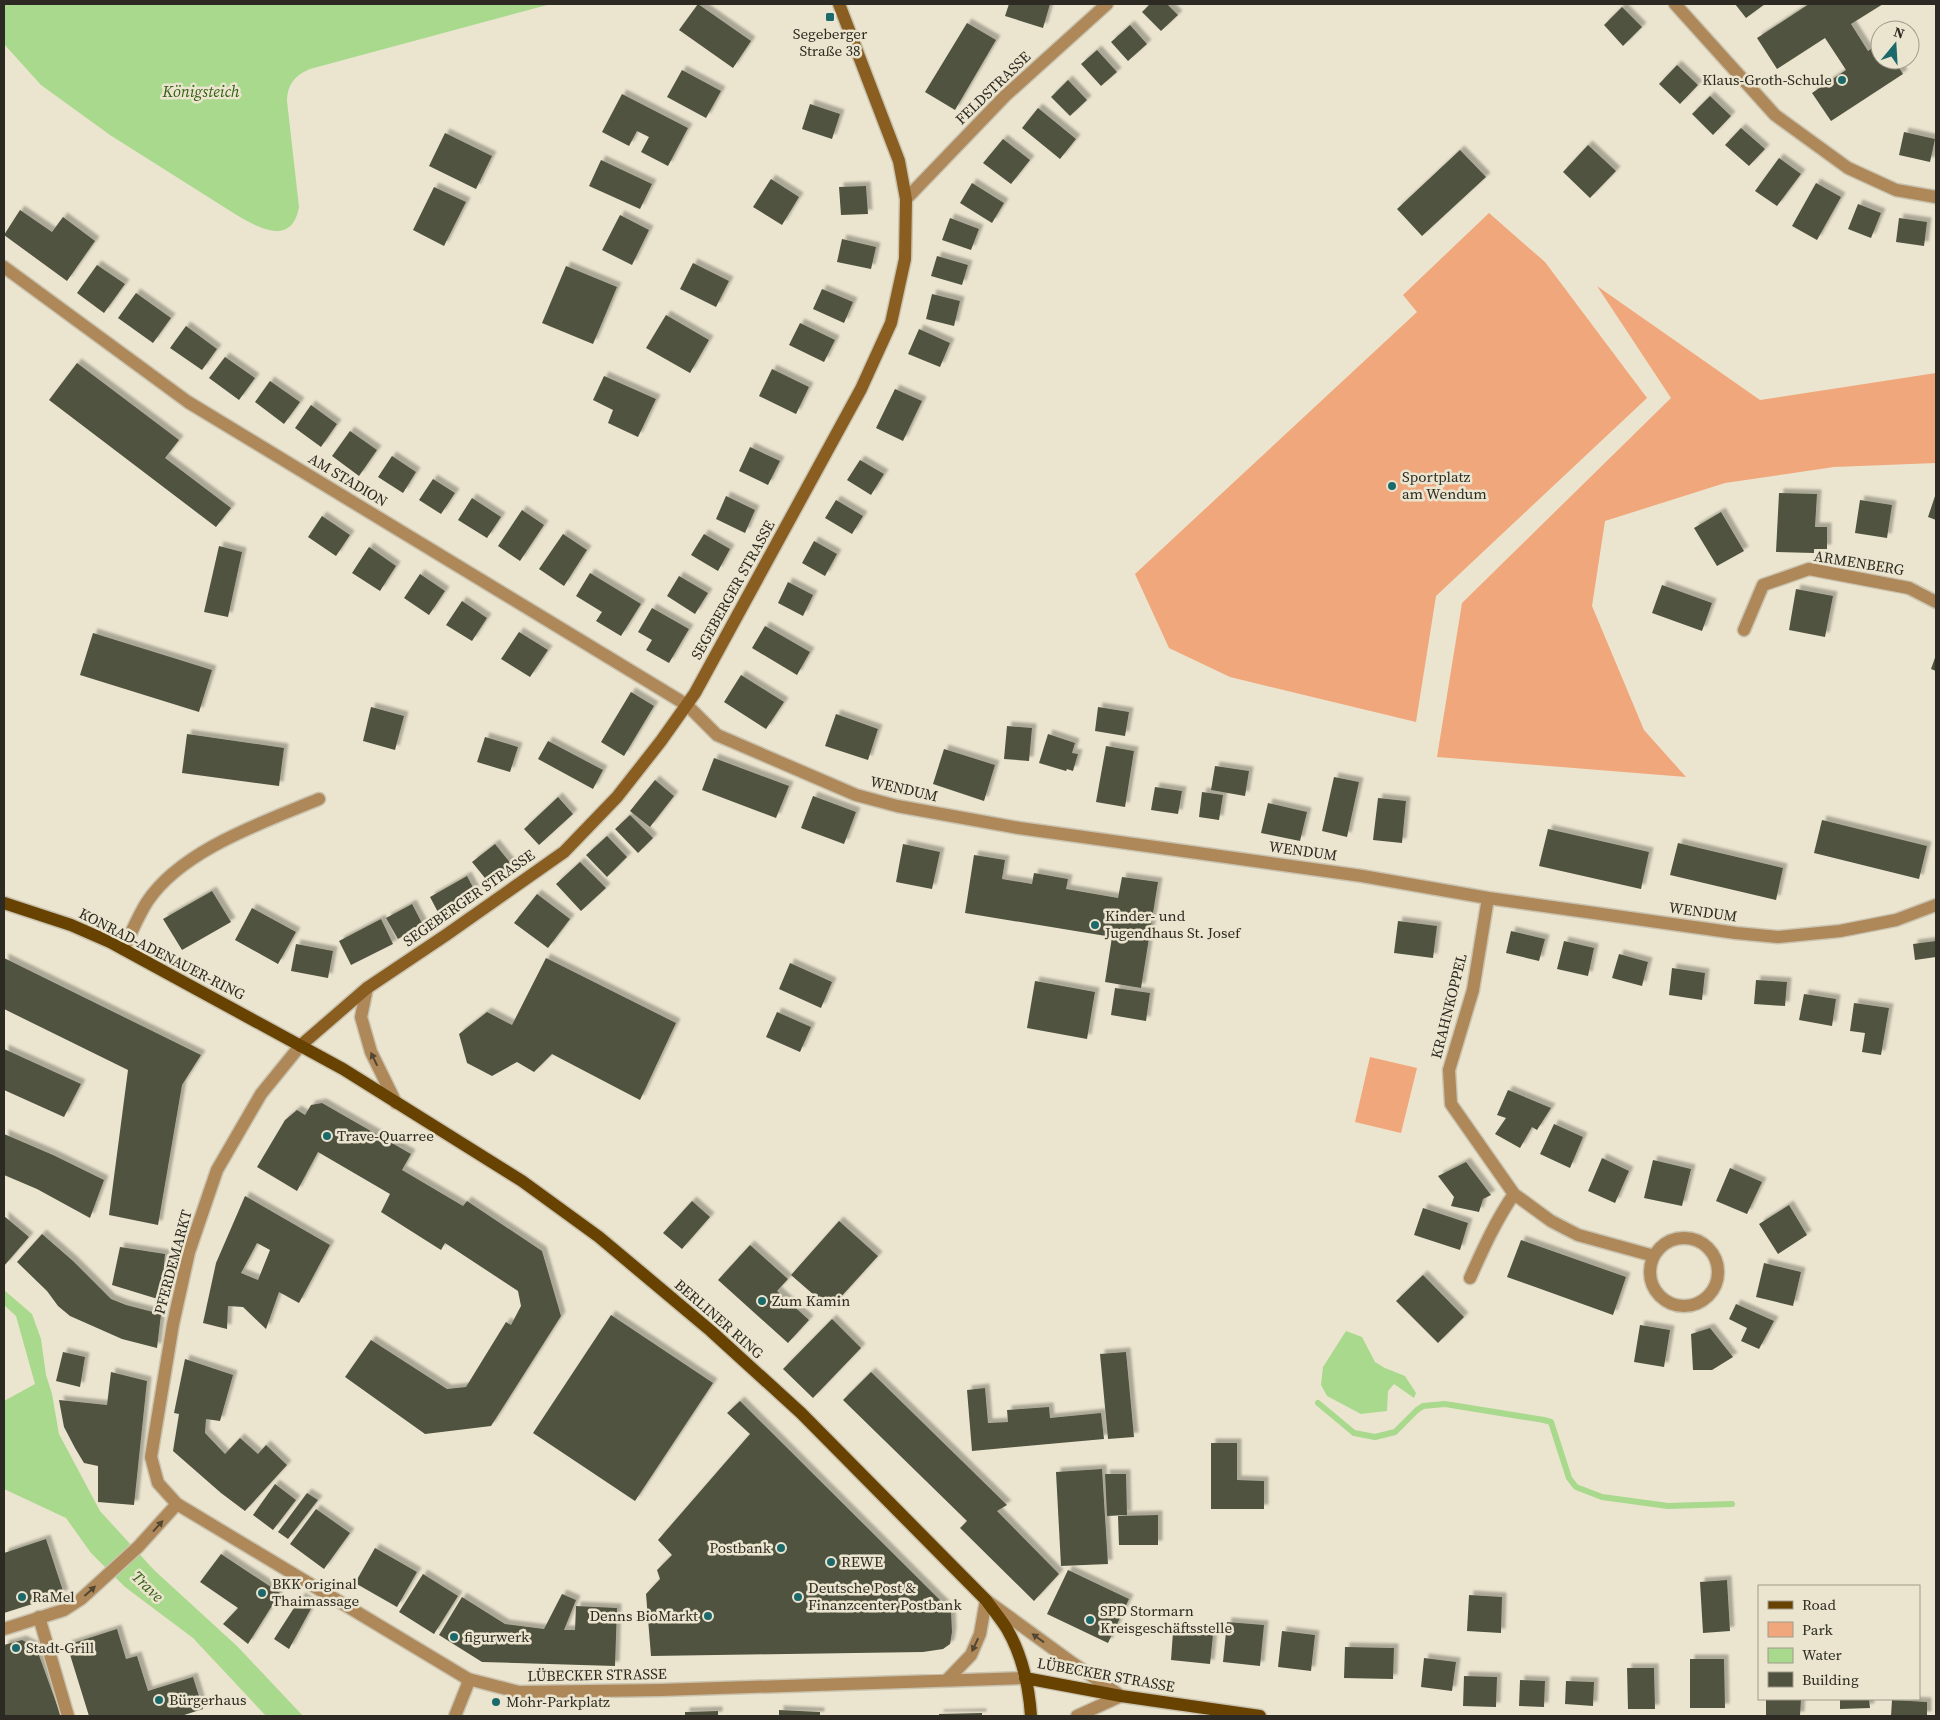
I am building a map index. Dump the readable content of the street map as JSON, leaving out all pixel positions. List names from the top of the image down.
{
  "streets": {
    "main road": [
      "SEGEBERGER STRASSE",
      "KONRAD-ADENAUER-RING",
      "BERLINER RING",
      "LÜBECKER STRASSE"
    ],
    "street": [
      "FELDSTRASSE",
      "AM STADION",
      "ARMENBERG",
      "WENDUM",
      "KRAHNKOPPEL",
      "PFERDEMARKT"
    ]
  },
  "crossings": [
    ["FELDSTRASSE", "SEGEBERGER STRASSE"],
    ["AM STADION", "SEGEBERGER STRASSE"],
    ["AM STADION", "WENDUM"],
    ["SEGEBERGER STRASSE", "WENDUM"],
    ["SEGEBERGER STRASSE", "KONRAD-ADENAUER-RING"],
    ["SEGEBERGER STRASSE", "PFERDEMARKT"],
    ["SEGEBERGER STRASSE", "BERLINER RING"],
    ["WENDUM", "KRAHNKOPPEL"],
    ["KONRAD-ADENAUER-RING", "PFERDEMARKT"],
    ["KONRAD-ADENAUER-RING", "BERLINER RING"],
    ["PFERDEMARKT", "BERLINER RING"],
    ["PFERDEMARKT", "LÜBECKER STRASSE"],
    ["BERLINER RING", "LÜBECKER STRASSE"]
  ],
  "water": ["Königsteich", "Trave"],
  "places": {
    "transit": ["Segeberger Straße 38"],
    "other": [
      "Klaus-Groth-Schule",
      "Sportplatz am Wendum",
      "Kinder- und Jugendhaus St. Josef",
      "Trave-Quarree",
      "Zum Kamin",
      "Postbank",
      "REWE",
      "BKK original Thaimassage",
      "RaMel",
      "Deutsche Post & Finanzcenter Postbank",
      "Denns BioMarkt",
      "SPD Stormarn Kreisgeschäftsstelle",
      "figurwerk",
      "Stadt-Grill",
      "Bürgerhaus",
      "Mohr-Parkplatz"
    ]
  },
  "legend": [
    "Road",
    "Park",
    "Water",
    "Building"
  ],
  "north": "top"
}
